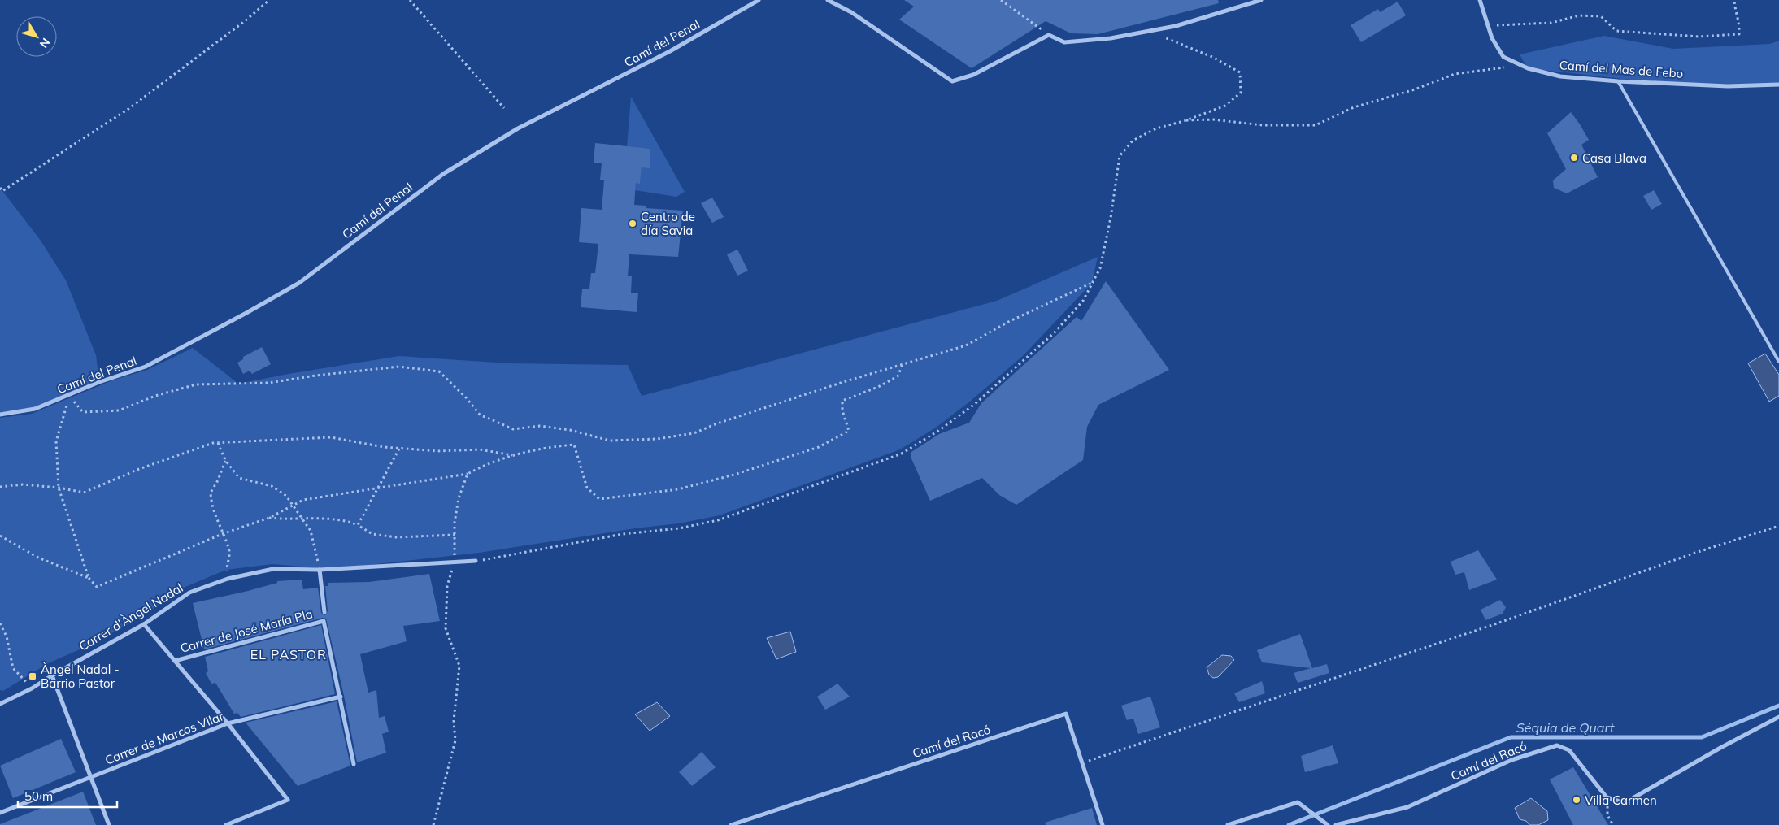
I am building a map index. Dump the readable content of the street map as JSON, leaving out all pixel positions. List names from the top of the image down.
{
  "streets": {
    "street": [
      "Camí del Penal",
      "Camí del Mas de Febo",
      "Carrer d'Àngel Nadal",
      "Carrer de José María Pla",
      "Carrer de Marcos Vilar",
      "Camí del Racó"
    ]
  },
  "crossings": [
    ["Carrer de José María Pla", "Carrer de Marcos Vilar"]
  ],
  "districts": ["EL PASTOR"],
  "water": ["Séquia de Quart"],
  "places": {
    "other": ["Casa Blava", "Centro de día Savia", "Villa Carmen"],
    "transit": ["Àngel Nadal - Barrio Pastor"]
  },
  "scale_bar": "50 m",
  "north": "bottom right"
}
